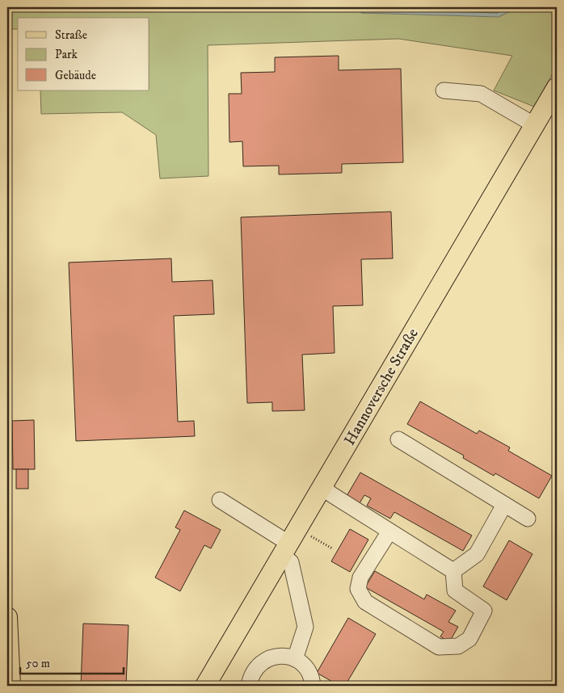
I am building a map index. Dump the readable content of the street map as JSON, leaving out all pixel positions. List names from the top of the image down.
{
  "streets": {
    "main road": ["Hannoversche Straße"]
  },
  "legend": ["Straße", "Park", "Gebäude"],
  "scale_bar": "50 m"
}
